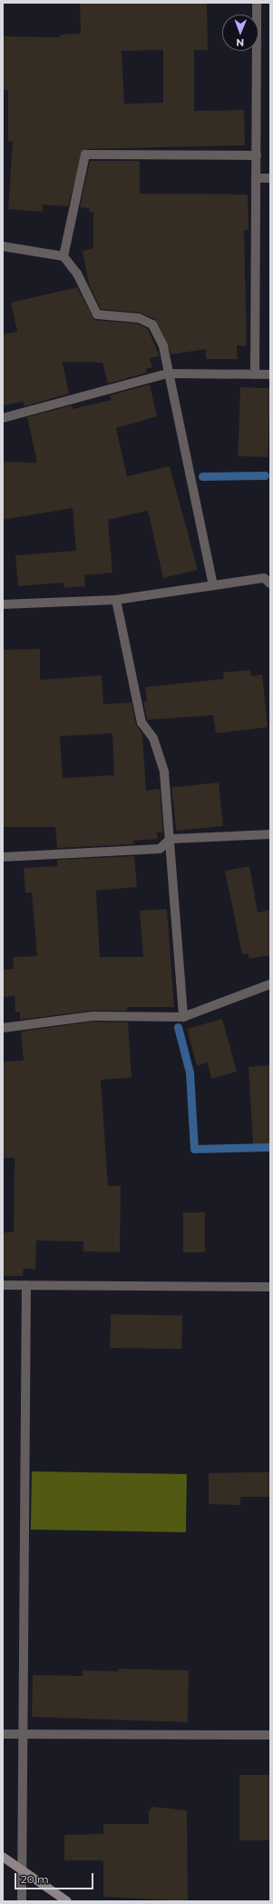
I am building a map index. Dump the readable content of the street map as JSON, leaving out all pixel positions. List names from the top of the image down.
{
  "scale_bar": "20 m",
  "north": "bottom"
}
